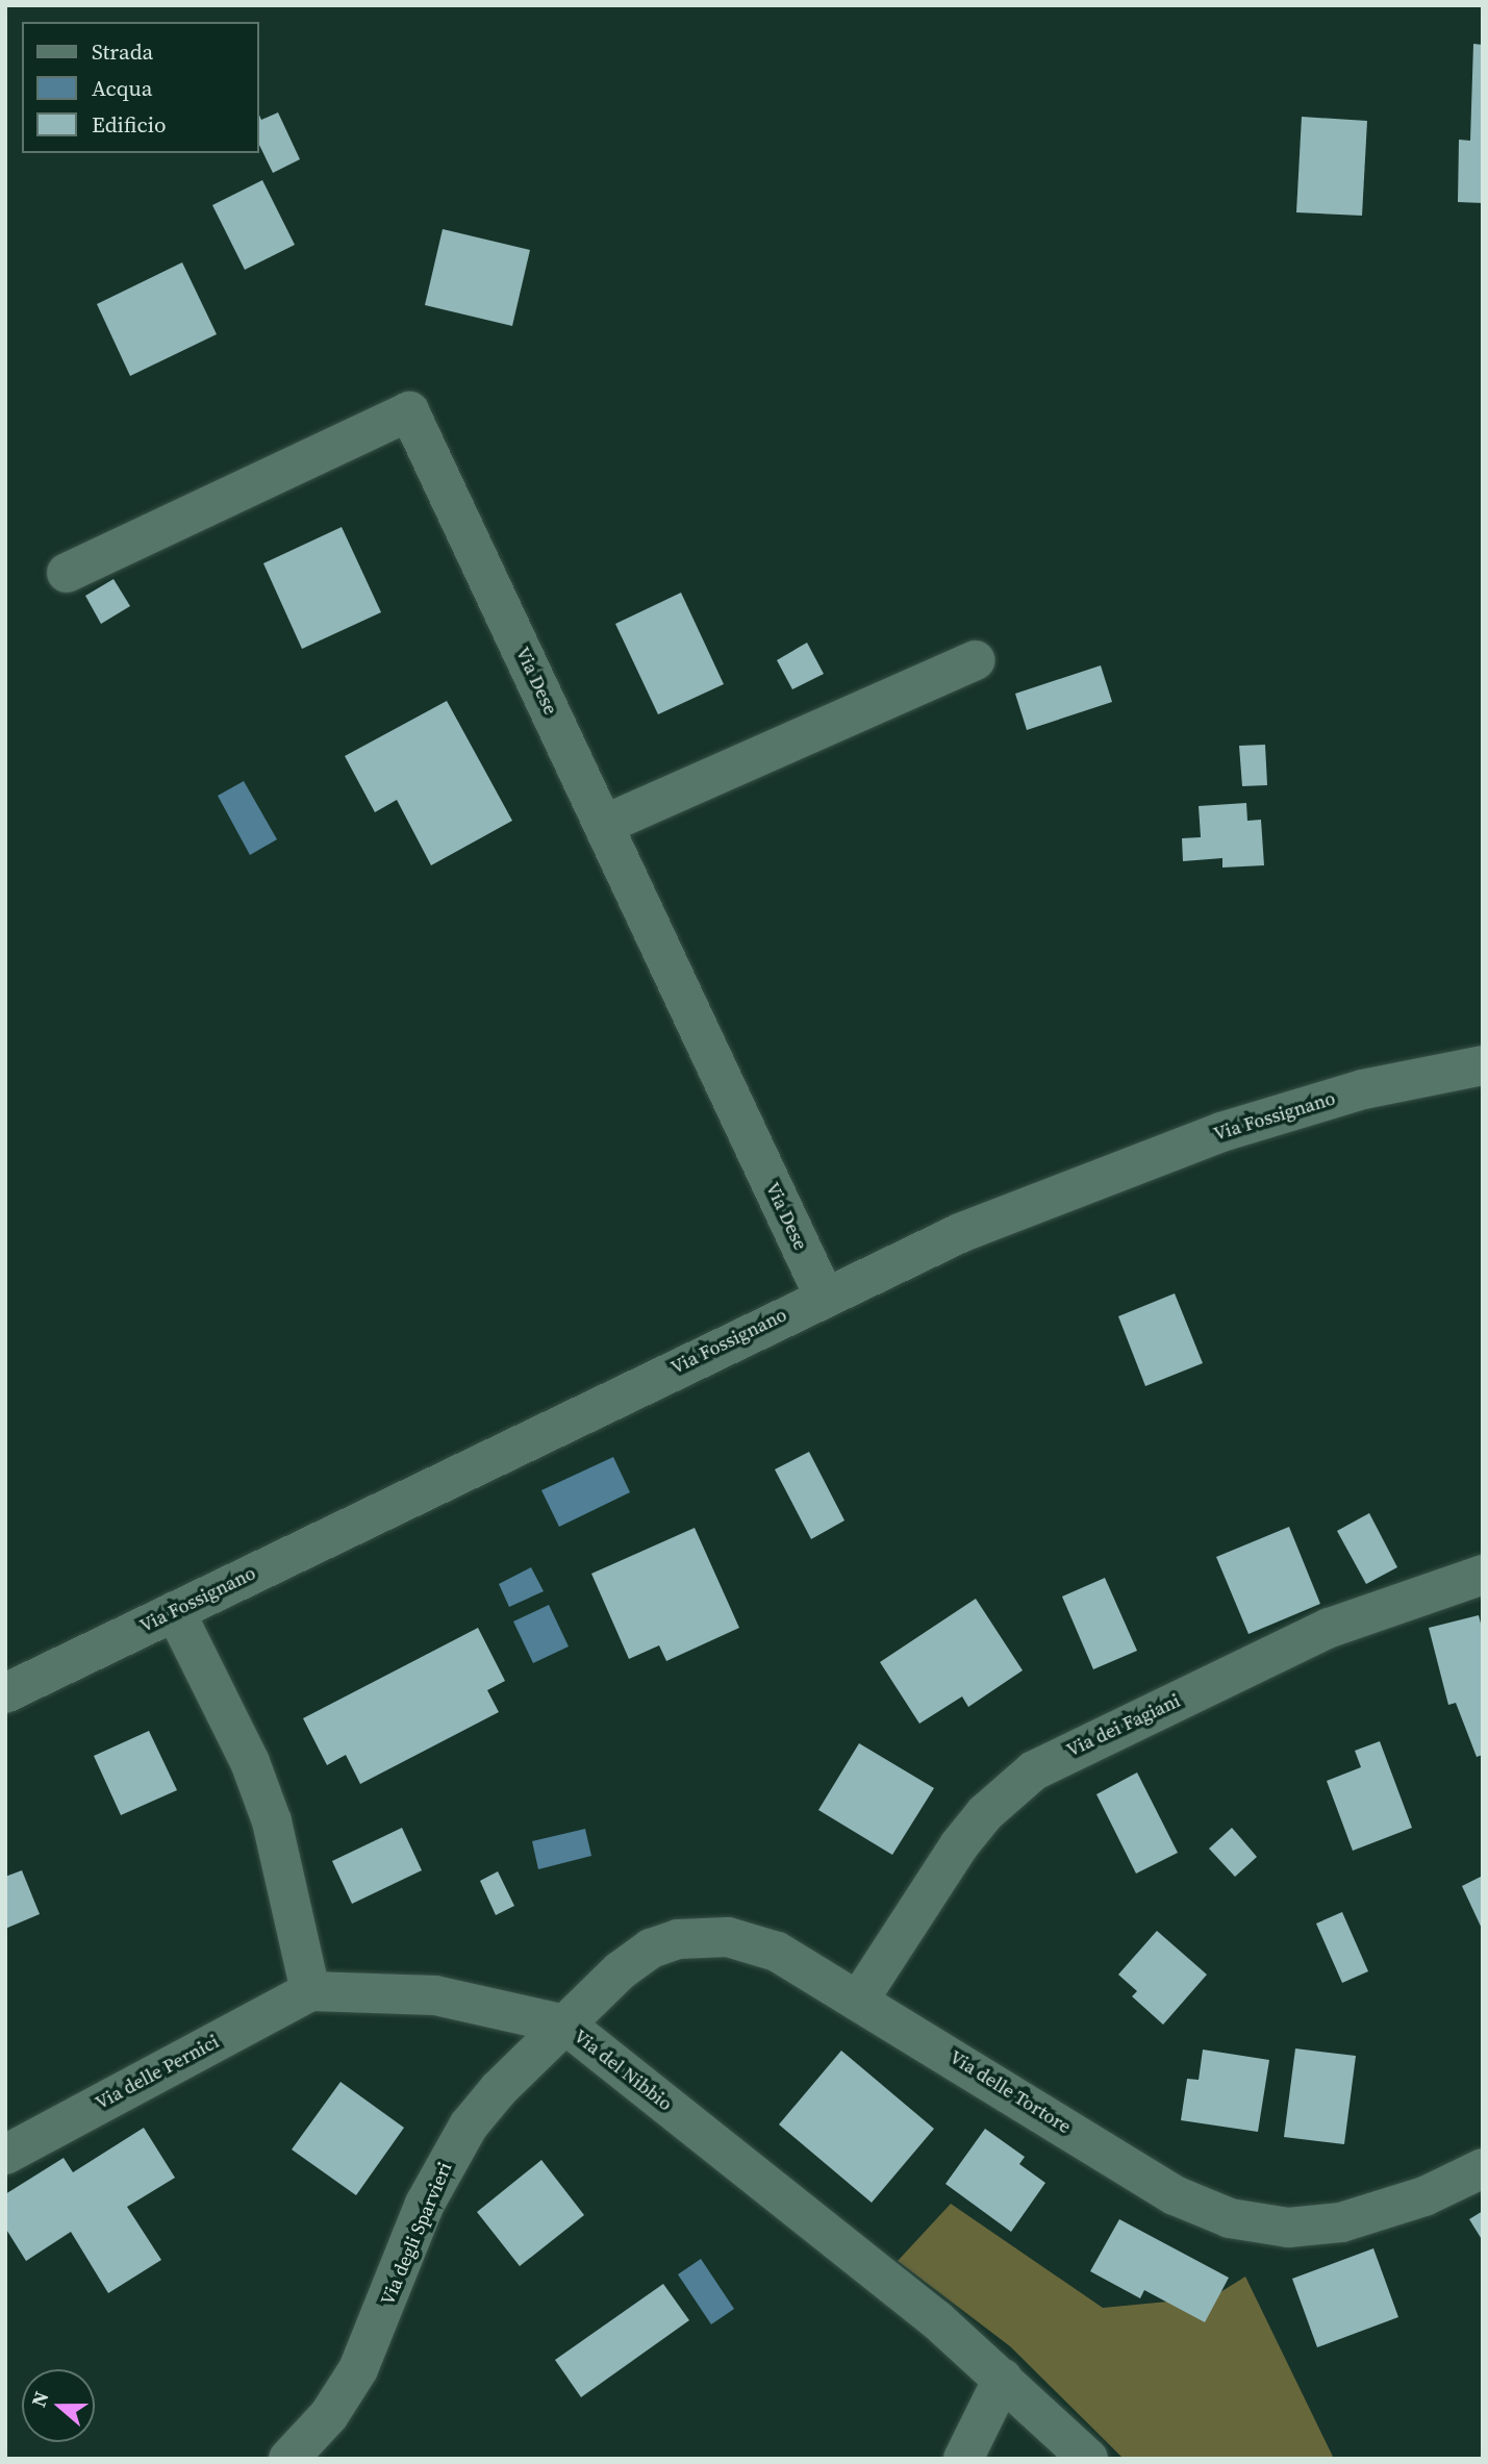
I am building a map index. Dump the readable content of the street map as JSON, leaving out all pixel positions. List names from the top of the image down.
{
  "streets": {
    "street": [
      "Via Dese",
      "Via Fossignano",
      "Via dei Fagiani",
      "Via del Nibbio",
      "Via delle Pernici",
      "Via delle Tortore",
      "Via degli Sparvieri"
    ]
  },
  "crossings": [
    ["Via Dese", "Via Fossignano"],
    ["Via dei Fagiani", "Via delle Tortore"],
    ["Via del Nibbio", "Via delle Pernici"],
    ["Via del Nibbio", "Via delle Tortore"],
    ["Via del Nibbio", "Via degli Sparvieri"],
    ["Via delle Tortore", "Via degli Sparvieri"]
  ],
  "legend": ["Strada", "Acqua", "Edificio"],
  "north": "left"
}
